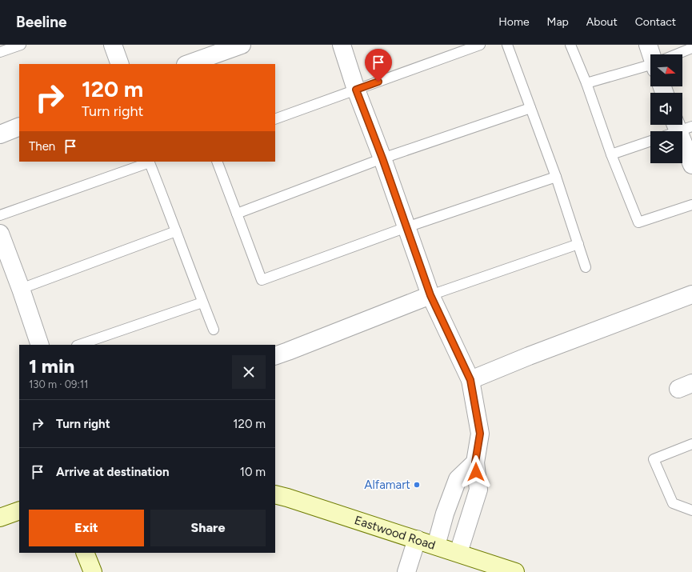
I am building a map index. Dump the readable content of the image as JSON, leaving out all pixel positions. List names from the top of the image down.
{
  "streets": {
    "main road": ["Eastwood Road"]
  },
  "places": ["Alfamart"],
  "north": "right",
  "page": {
    "header": "Beeline",
    "nav": [
      "Home",
      "Map",
      "About",
      "Contact"
    ],
    "turn": ["120 m", "Turn right"],
    "then": "Then",
    "heading": ["1 min", "130 m · 09:11"],
    "list": [
      {
        "name": "Turn right",
        "value": "120 m"
      },
      {
        "name": "Arrive at destination",
        "value": "10 m"
      }
    ],
    "buttons": ["Exit", "Share"]
  }
}
